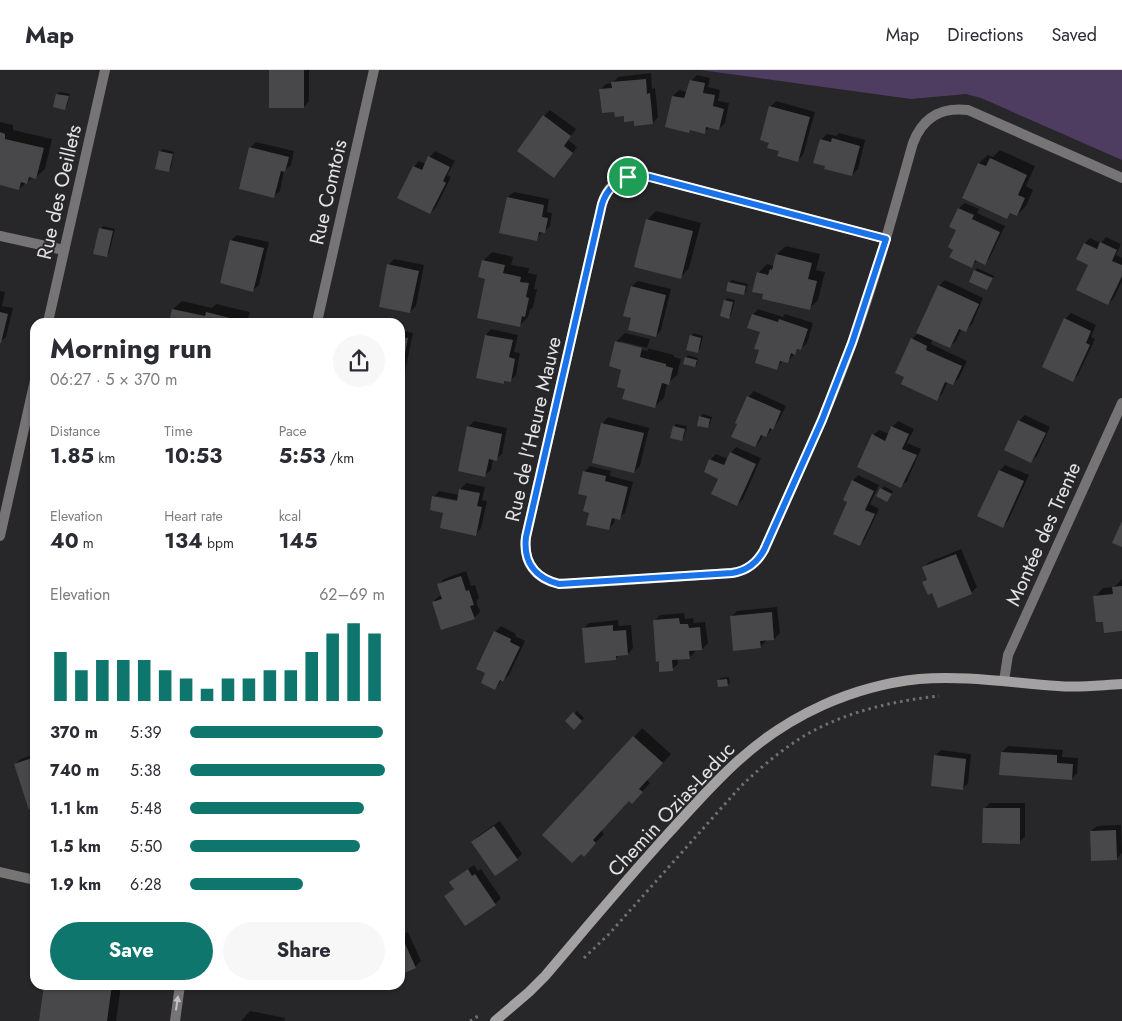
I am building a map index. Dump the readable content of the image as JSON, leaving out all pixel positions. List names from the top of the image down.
{
  "streets": {
    "street": [
      "Rue des Oeillets",
      "Rue Comtois",
      "Rue de l'Heure Mauve",
      "Montée des Trente",
      "Chemin Ozias-Leduc"
    ]
  },
  "crossings": [
    ["Montée des Trente", "Chemin Ozias-Leduc"]
  ],
  "page": {
    "header": "Map",
    "nav": ["Map", "Directions", "Saved"],
    "heading": ["Morning run", "06:27 · 5 × 370 m"],
    "stats": [
      ["Distance", "1.85 km"],
      ["Time", "10:53"],
      ["Pace", "5:53 /km"],
      ["Elevation", "40 m"],
      ["Heart rate", "134 bpm"],
      ["kcal", "145"]
    ],
    "chart": ["Elevation", "62–69 m"],
    "list": [
      {
        "name": "370 m",
        "note": "5:39"
      },
      {
        "name": "740 m",
        "note": "5:38"
      },
      {
        "name": "1.1 km",
        "note": "5:48"
      },
      {
        "name": "1.5 km",
        "note": "5:50"
      },
      {
        "name": "1.9 km",
        "note": "6:28"
      }
    ],
    "buttons": ["Save", "Share"]
  }
}
